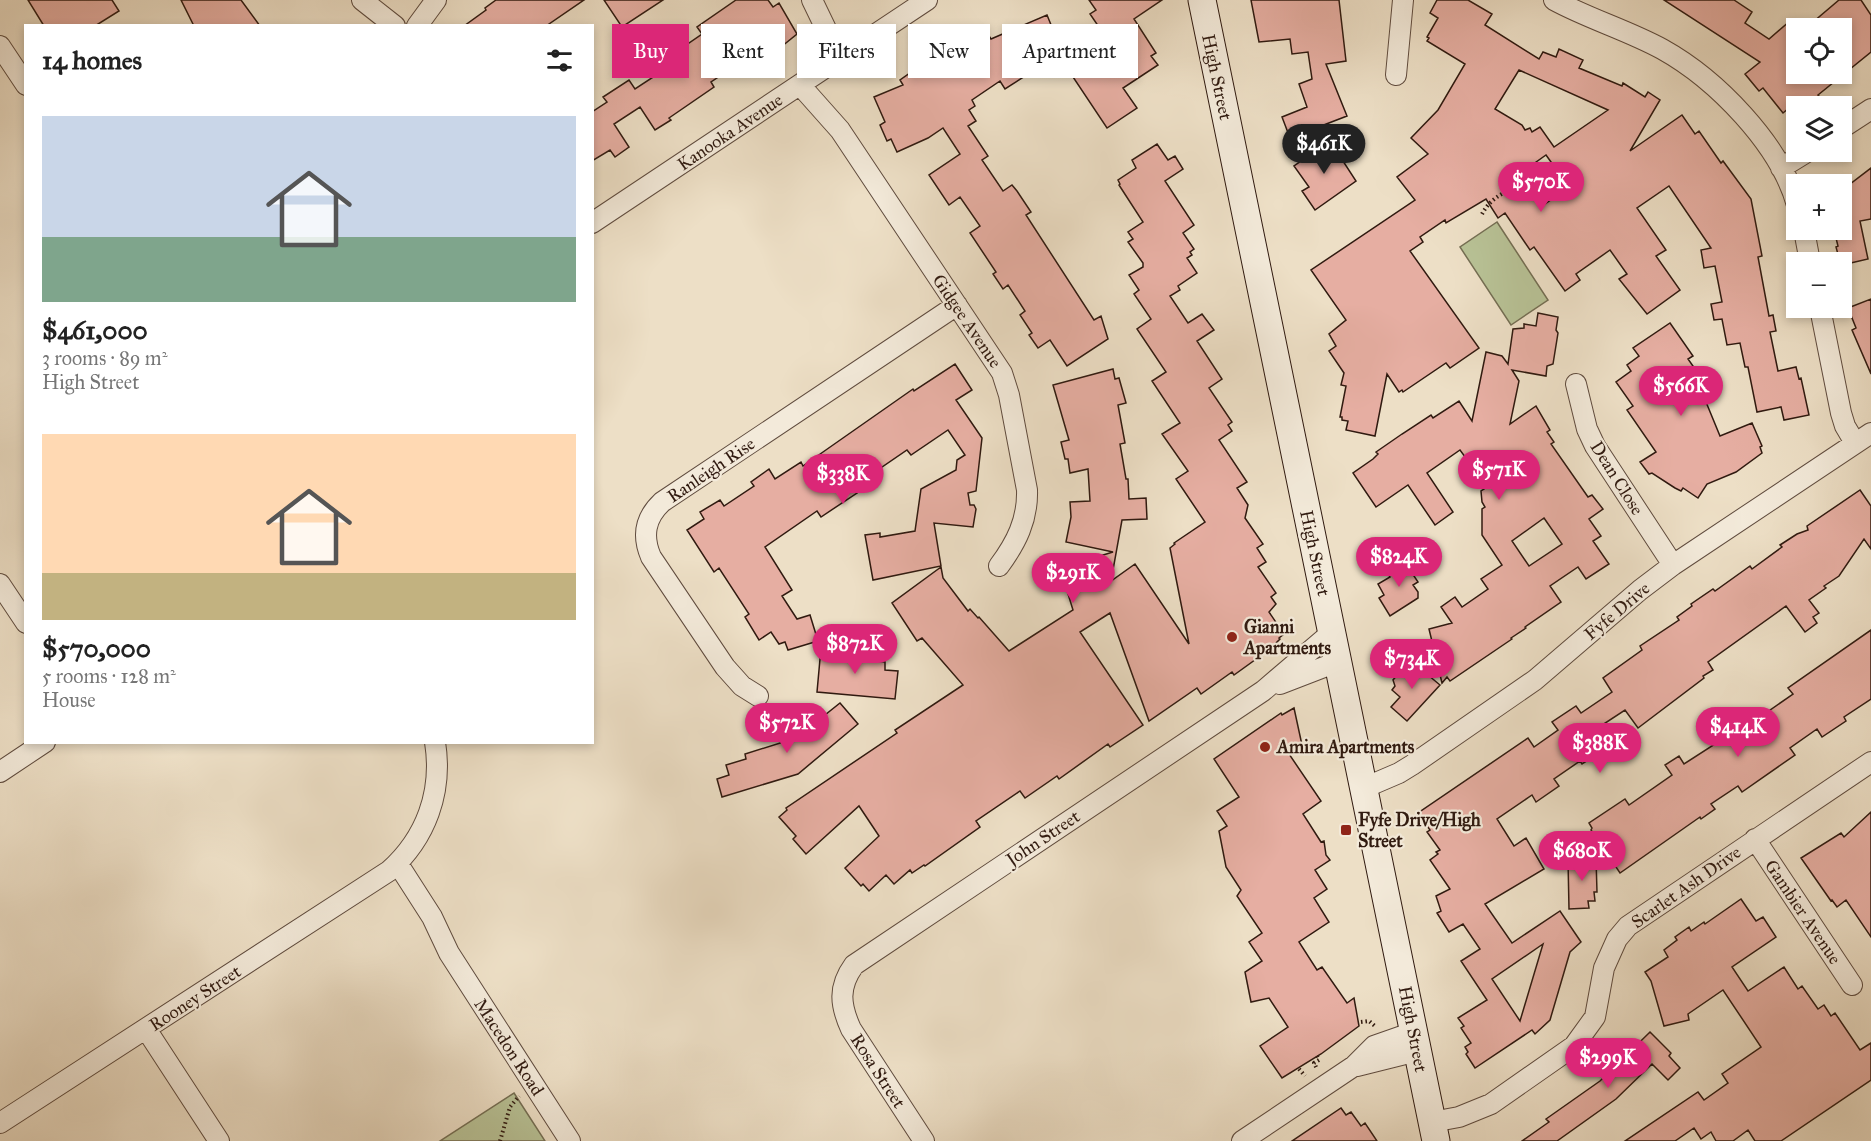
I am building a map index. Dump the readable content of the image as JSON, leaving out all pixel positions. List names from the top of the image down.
{
  "streets": {
    "main road": ["High Street"],
    "street": [
      "Kanooka Avenue",
      "Gidgee Avenue",
      "Ranleigh Rise",
      "Dean Close",
      "Fyfe Drive",
      "John Street",
      "Scarlet Ash Drive",
      "Gambier Avenue",
      "Rooney Street",
      "Macedon Road",
      "Rosa Street"
    ]
  },
  "crossings": [
    ["High Street", "Fyfe Drive"],
    ["High Street", "John Street"],
    ["High Street", "Scarlet Ash Drive"],
    ["Kanooka Avenue", "Gidgee Avenue"],
    ["Gidgee Avenue", "Ranleigh Rise"],
    ["Dean Close", "Fyfe Drive"],
    ["John Street", "Rosa Street"],
    ["Scarlet Ash Drive", "Gambier Avenue"],
    ["Rooney Street", "Macedon Road"]
  ],
  "places": {
    "other": ["Gianni Apartments", "Amira Apartments"],
    "transit": ["Fyfe Drive/High Street"]
  },
  "page": {
    "map_buttons": ["+", "−"],
    "chip": [
      "Buy",
      "Rent",
      "Filters",
      "New",
      "Apartment"
    ],
    "heading": "14 homes",
    "list": [
      {
        "name": "$461,000",
        "note": "3 rooms · 89 m² · High Street"
      },
      {
        "name": "$570,000",
        "note": "5 rooms · 128 m² · House"
      }
    ],
    "price": [
      "$461K",
      "$570K",
      "$566K",
      "$571K",
      "$338K",
      "$824K",
      "$291K",
      "$872K",
      "$734K",
      "$572K",
      "$414K",
      "$388K",
      "$680K",
      "$299K"
    ]
  }
}
